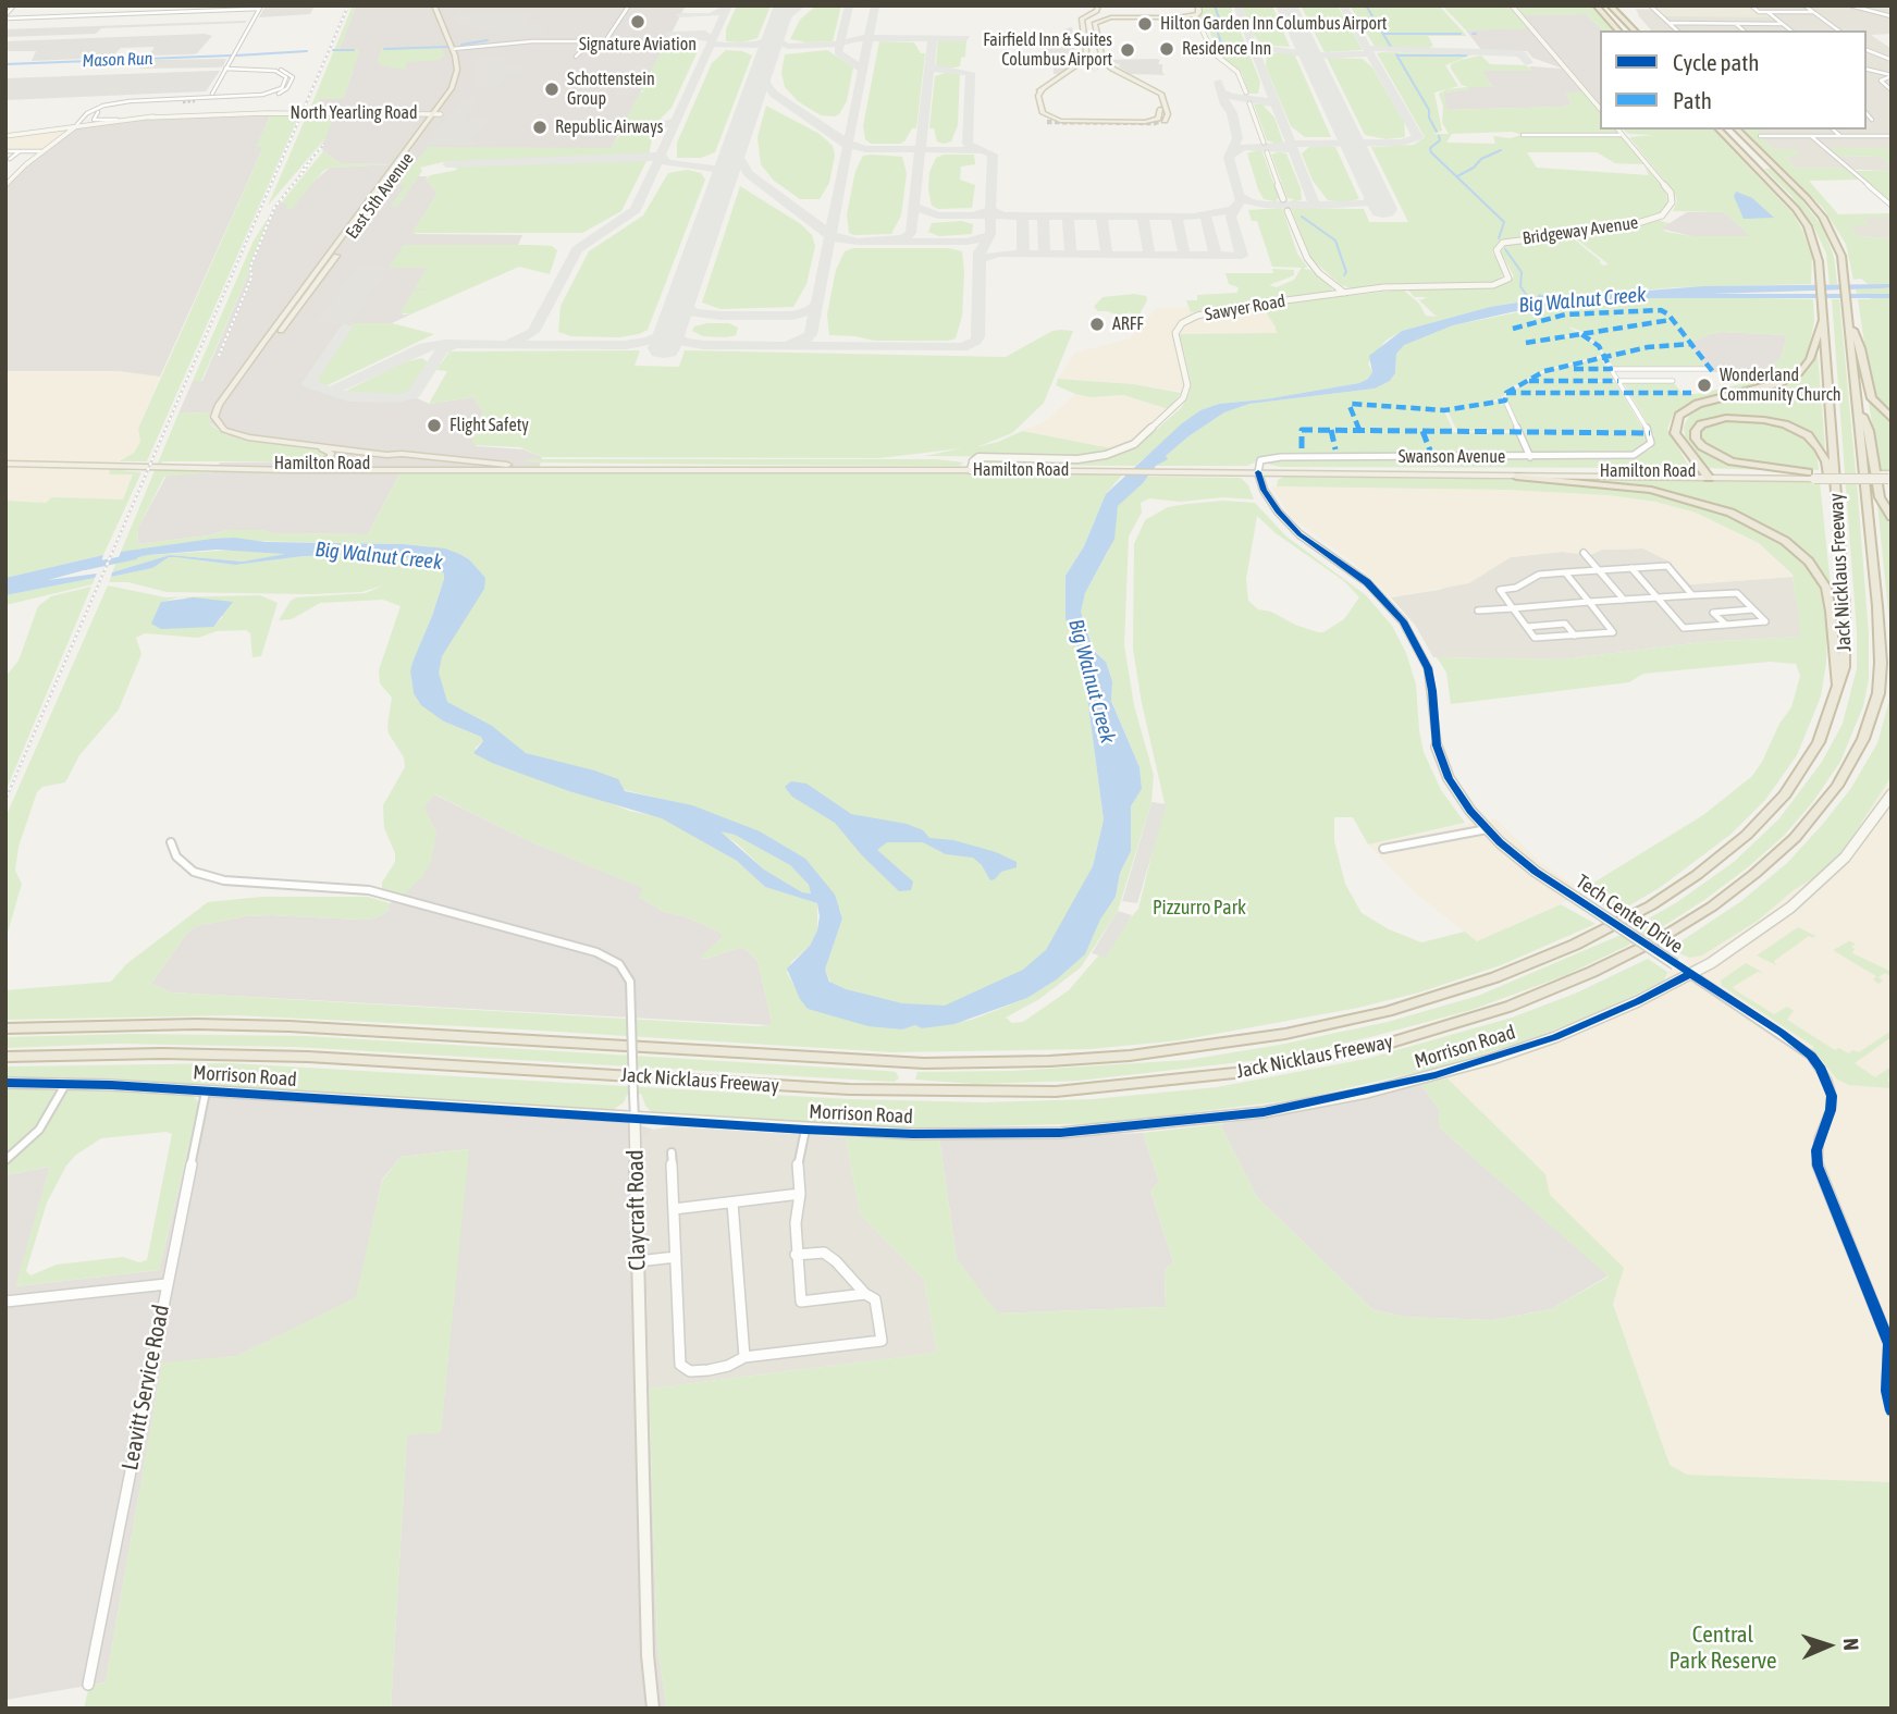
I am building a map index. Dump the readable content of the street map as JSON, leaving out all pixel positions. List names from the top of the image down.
{
  "streets": {
    "highway": ["Jack Nicklaus Freeway"],
    "main road": ["East 5th Avenue", "Hamilton Road"],
    "street": [
      "North Yearling Road",
      "Bridgeway Avenue",
      "Sawyer Road",
      "Swanson Avenue",
      "Tech Center Drive",
      "Morrison Road",
      "Claycraft Road",
      "Leavitt Service Road"
    ]
  },
  "crossings": [
    ["North Yearling Road", "East 5th Avenue"],
    ["East 5th Avenue", "Hamilton Road"],
    ["Bridgeway Avenue", "Sawyer Road"],
    ["Sawyer Road", "Hamilton Road"],
    ["Swanson Avenue", "Hamilton Road"],
    ["Swanson Avenue", "Tech Center Drive"],
    ["Hamilton Road", "Tech Center Drive"],
    ["Tech Center Drive", "Morrison Road"],
    ["Morrison Road", "Claycraft Road"],
    ["Morrison Road", "Leavitt Service Road"]
  ],
  "water": ["Mason Run", "Big Walnut Creek"],
  "parks": ["Pizzurro Park", "Central Park Reserve"],
  "places": [
    "Signature Aviation",
    "Hilton Garden Inn Columbus Airport",
    "Residence Inn",
    "Fairfield Inn & Suites Columbus Airport",
    "Schottenstein Group",
    "Republic Airways",
    "ARFF",
    "Wonderland Community Church",
    "Flight Safety"
  ],
  "legend": ["Cycle path", "Path"],
  "north": "right"
}
